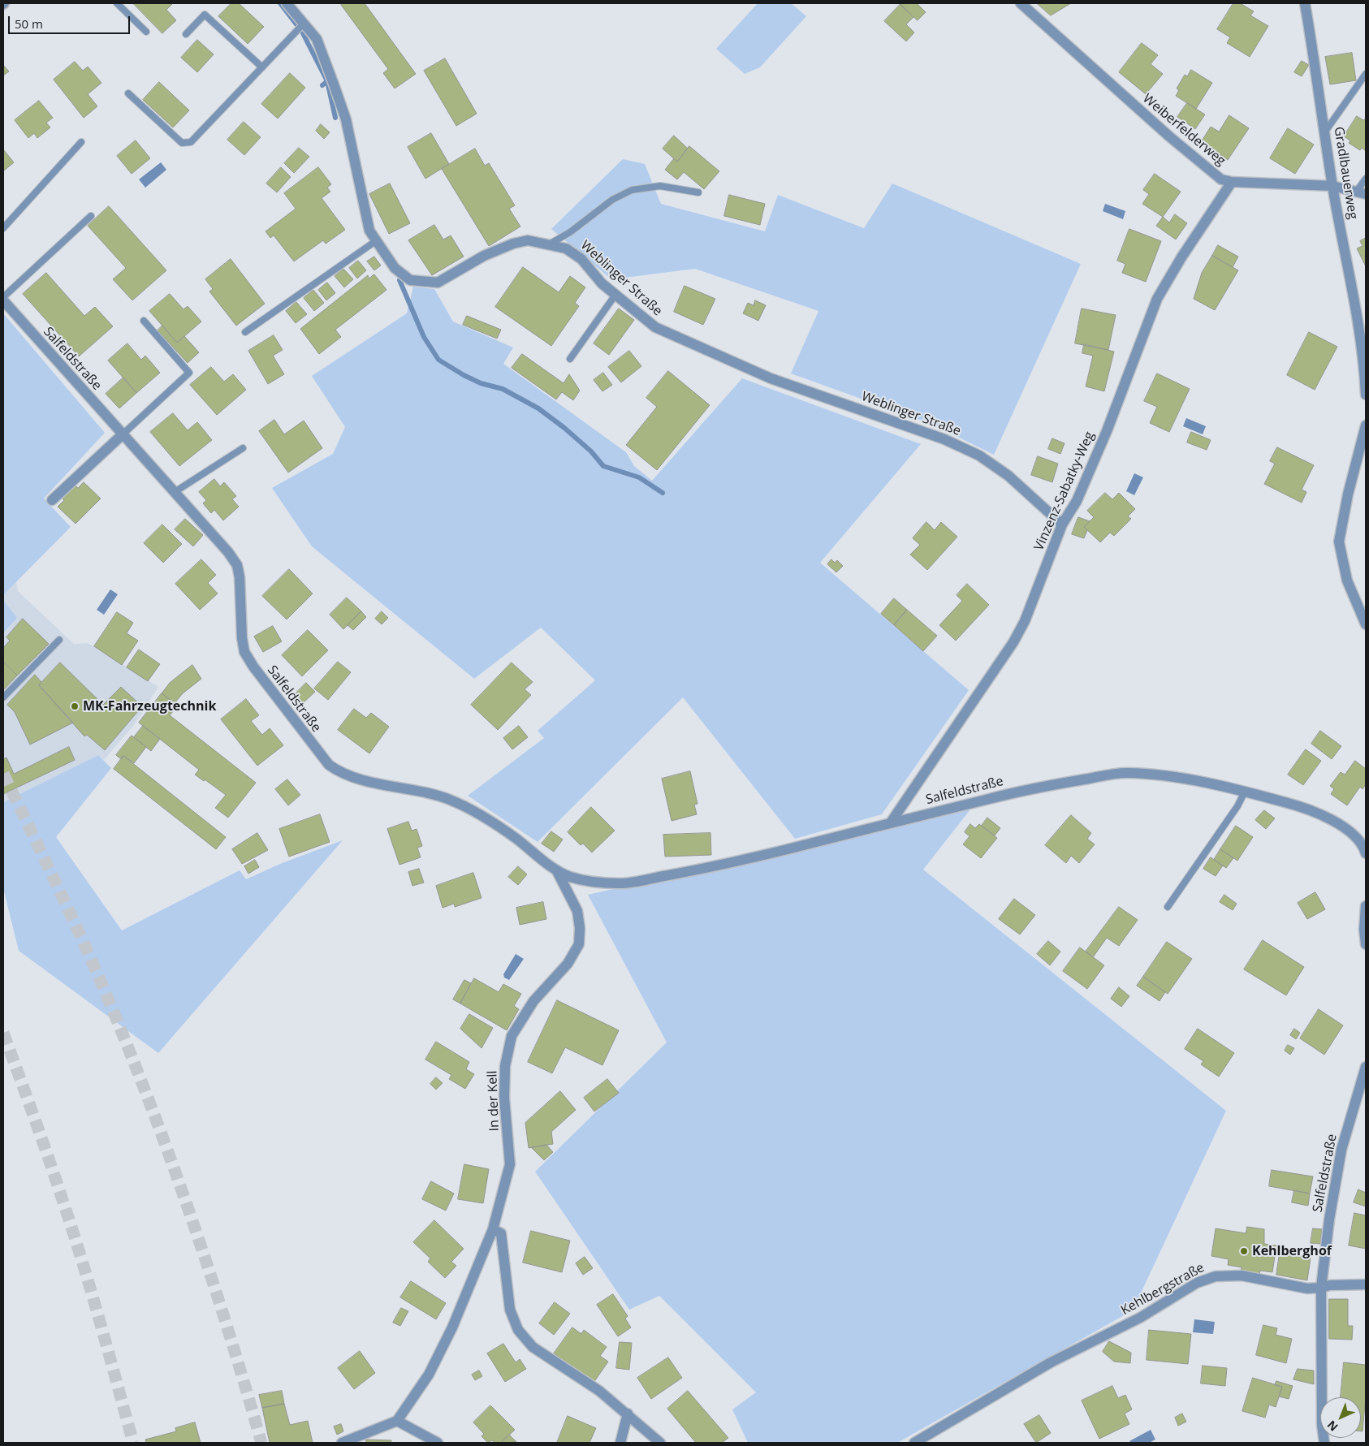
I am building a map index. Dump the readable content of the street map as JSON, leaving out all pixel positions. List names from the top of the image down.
{
  "streets": {
    "street": [
      "Weiberfelderweg",
      "Gradlbauerweg",
      "Weblinger Straße",
      "Salfeldstraße",
      "Vinzenz-Sabatky-Weg",
      "In der Kell",
      "Kehlbergstraße"
    ]
  },
  "crossings": [
    ["Weiberfelderweg", "Gradlbauerweg"],
    ["Weiberfelderweg", "Vinzenz-Sabatky-Weg"],
    ["Weblinger Straße", "Vinzenz-Sabatky-Weg"],
    ["Salfeldstraße", "Vinzenz-Sabatky-Weg"],
    ["Salfeldstraße", "In der Kell"],
    ["Salfeldstraße", "Kehlbergstraße"]
  ],
  "places": ["MK-Fahrzeugtechnik", "Kehlberghof"],
  "scale_bar": "50 m",
  "north": "bottom left"
}
